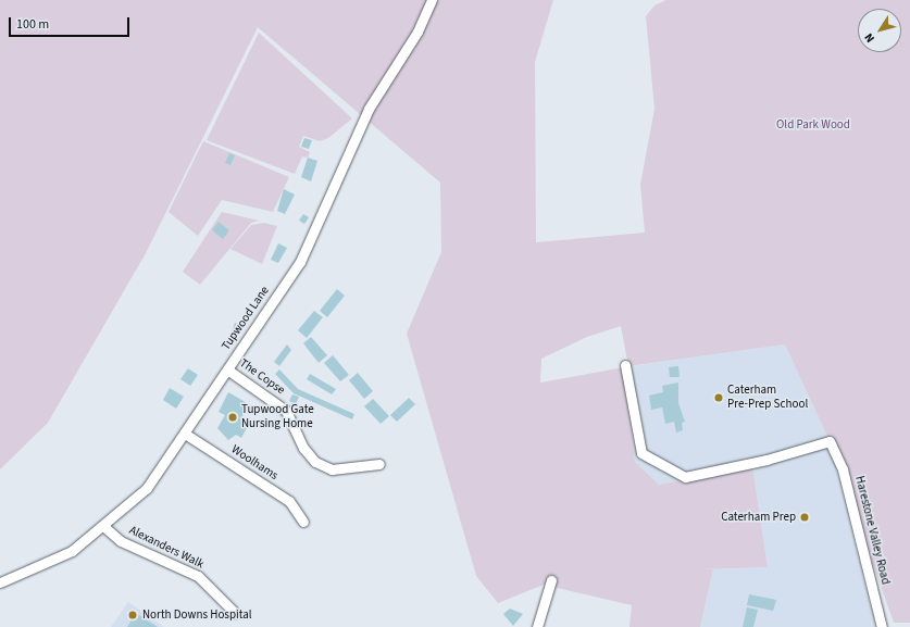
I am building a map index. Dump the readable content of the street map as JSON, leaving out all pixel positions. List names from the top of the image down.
{
  "streets": {
    "street": [
      "Tupwood Lane",
      "The Copse",
      "Woolhams",
      "Harestone Valley Road",
      "Alexanders Walk"
    ]
  },
  "crossings": [
    ["Tupwood Lane", "The Copse"],
    ["Tupwood Lane", "Woolhams"],
    ["Tupwood Lane", "Alexanders Walk"]
  ],
  "parks": ["Old Park Wood"],
  "places": [
    "Caterham Pre-Prep School",
    "Tupwood Gate Nursing Home",
    "Caterham Prep",
    "North Downs Hospital"
  ],
  "scale_bar": "100 m",
  "north": "bottom left"
}
